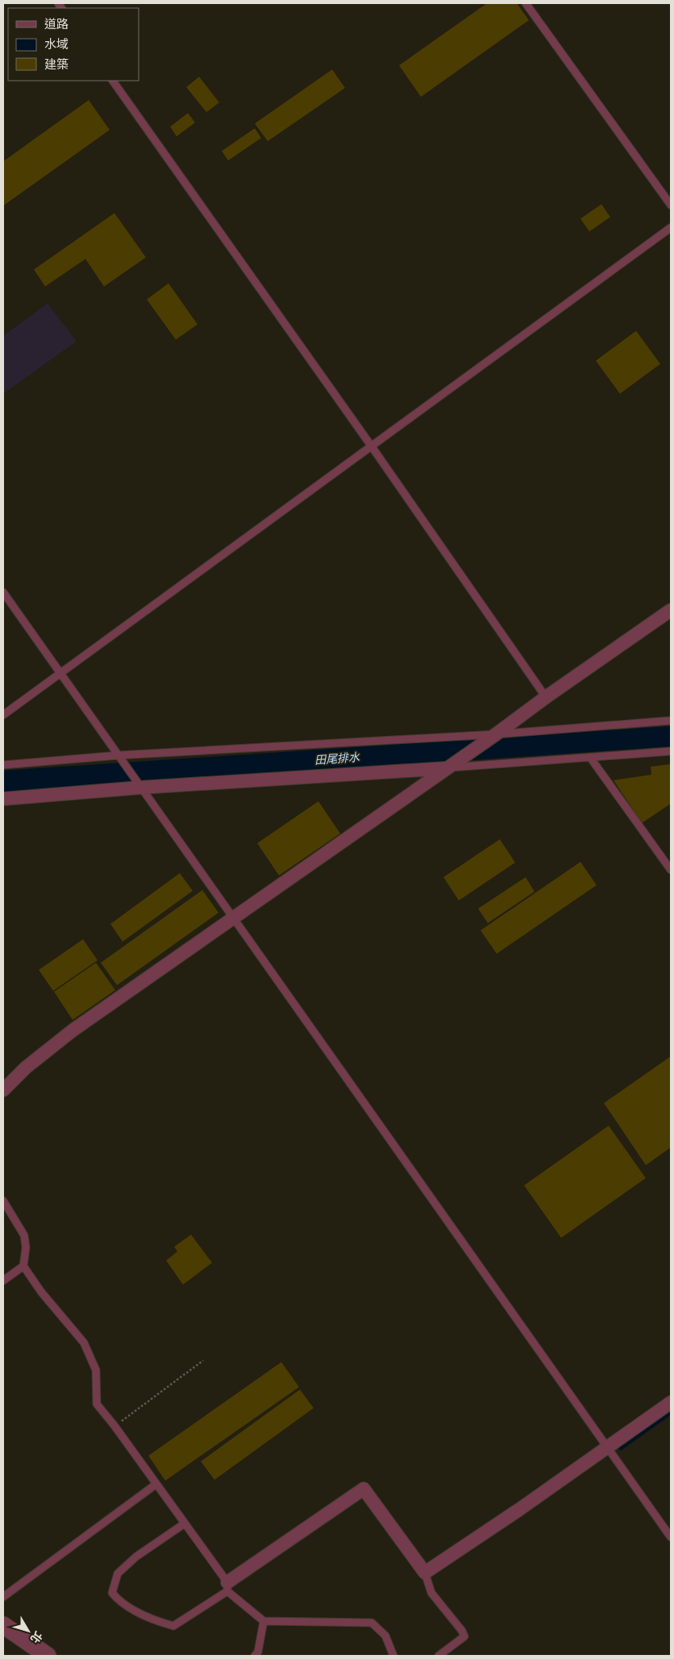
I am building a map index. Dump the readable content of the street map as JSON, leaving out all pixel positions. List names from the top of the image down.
{
  "water": ["田尾排水"],
  "legend": ["道路", "水域", "建築"],
  "north": "bottom right"
}
